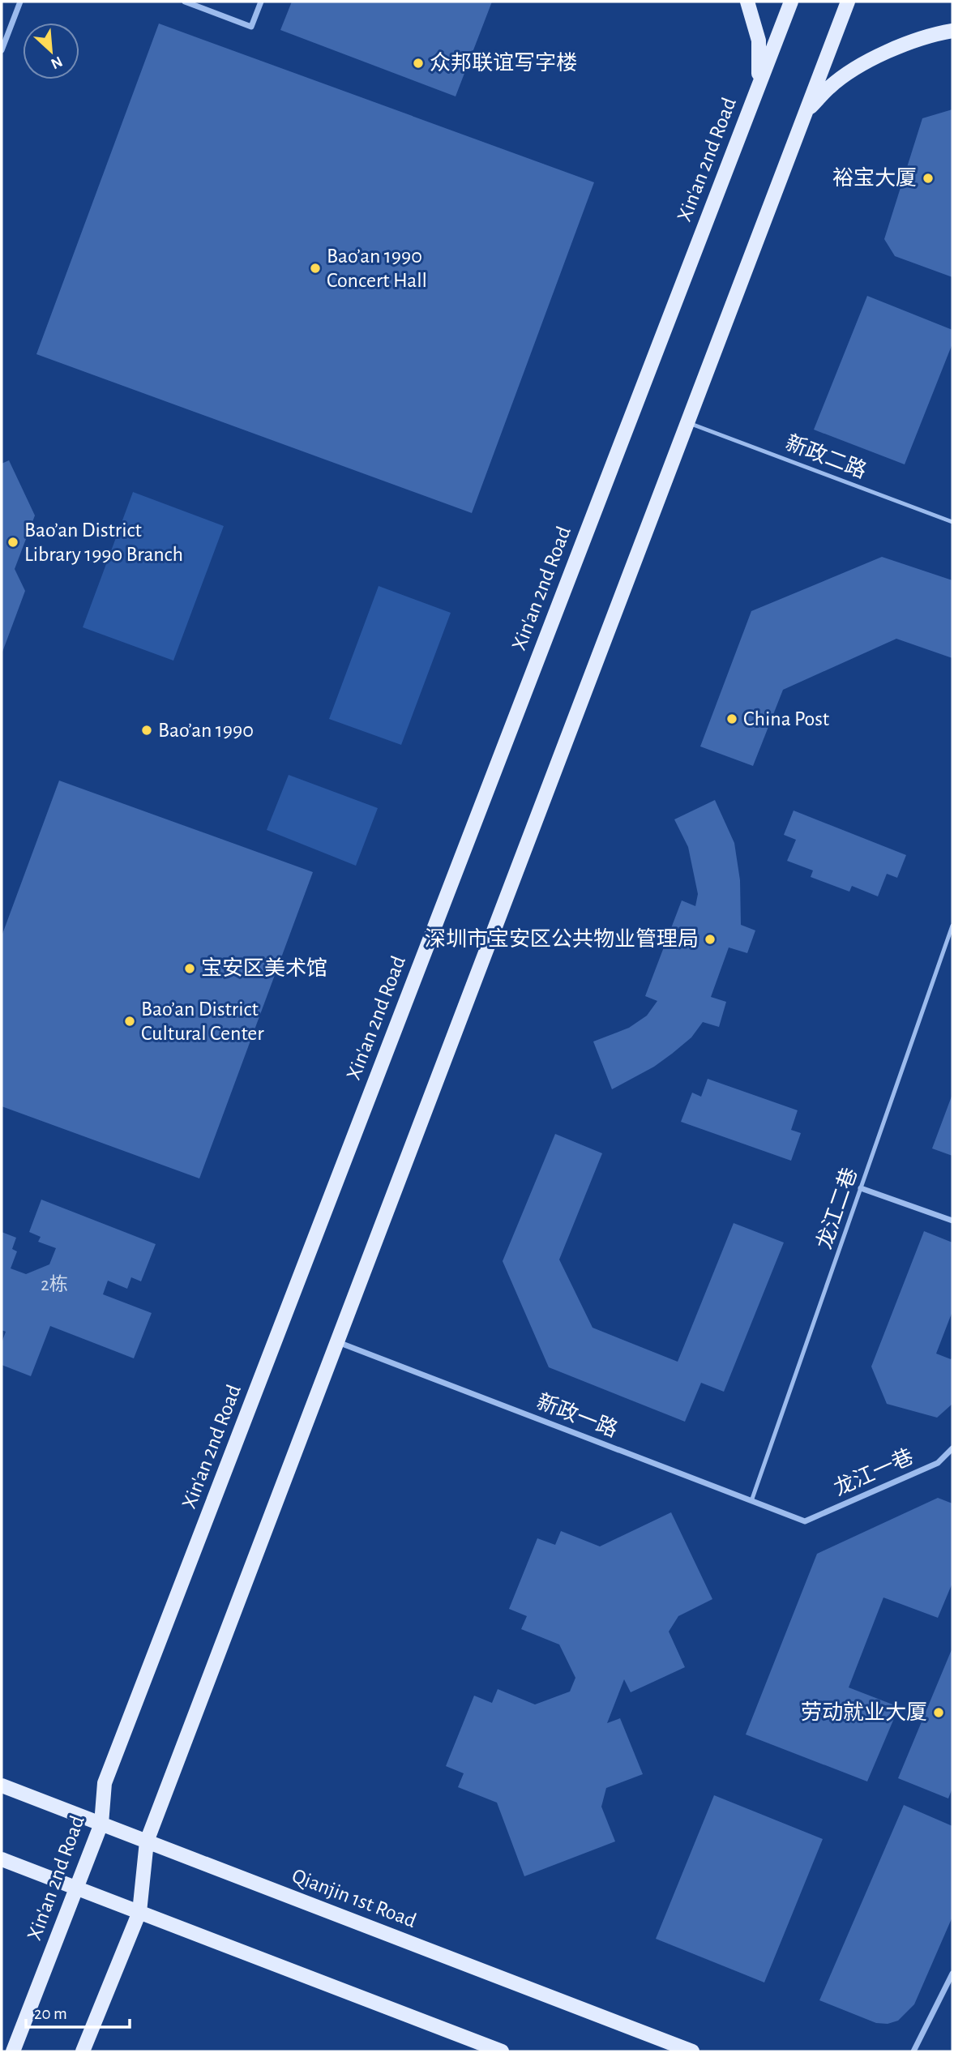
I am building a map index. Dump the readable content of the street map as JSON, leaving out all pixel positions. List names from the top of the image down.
{
  "streets": {
    "main road": ["Xin'an 2nd Road", "Qianjin 1st Road"],
    "street": ["新政一路", "龙江一巷"],
    "lane": ["新政二路", "龙江二巷"]
  },
  "crossings": [
    ["Xin'an 2nd Road", "Qianjin 1st Road"],
    ["龙江二巷", "新政一路"],
    ["新政一路", "龙江一巷"]
  ],
  "places": [
    "众邦联谊写字楼",
    "裕宝大厦",
    "Bao’an 1990 Concert Hall",
    "Bao’an District Library 1990 Branch",
    "China Post",
    "Bao’an 1990",
    "深圳市宝安区公共物业管理局",
    "宝安区美术馆",
    "Bao’an District Cultural Center",
    "劳动就业大厦"
  ],
  "house_numbers": ["2栋"],
  "scale_bar": "20 m",
  "north": "bottom right"
}
